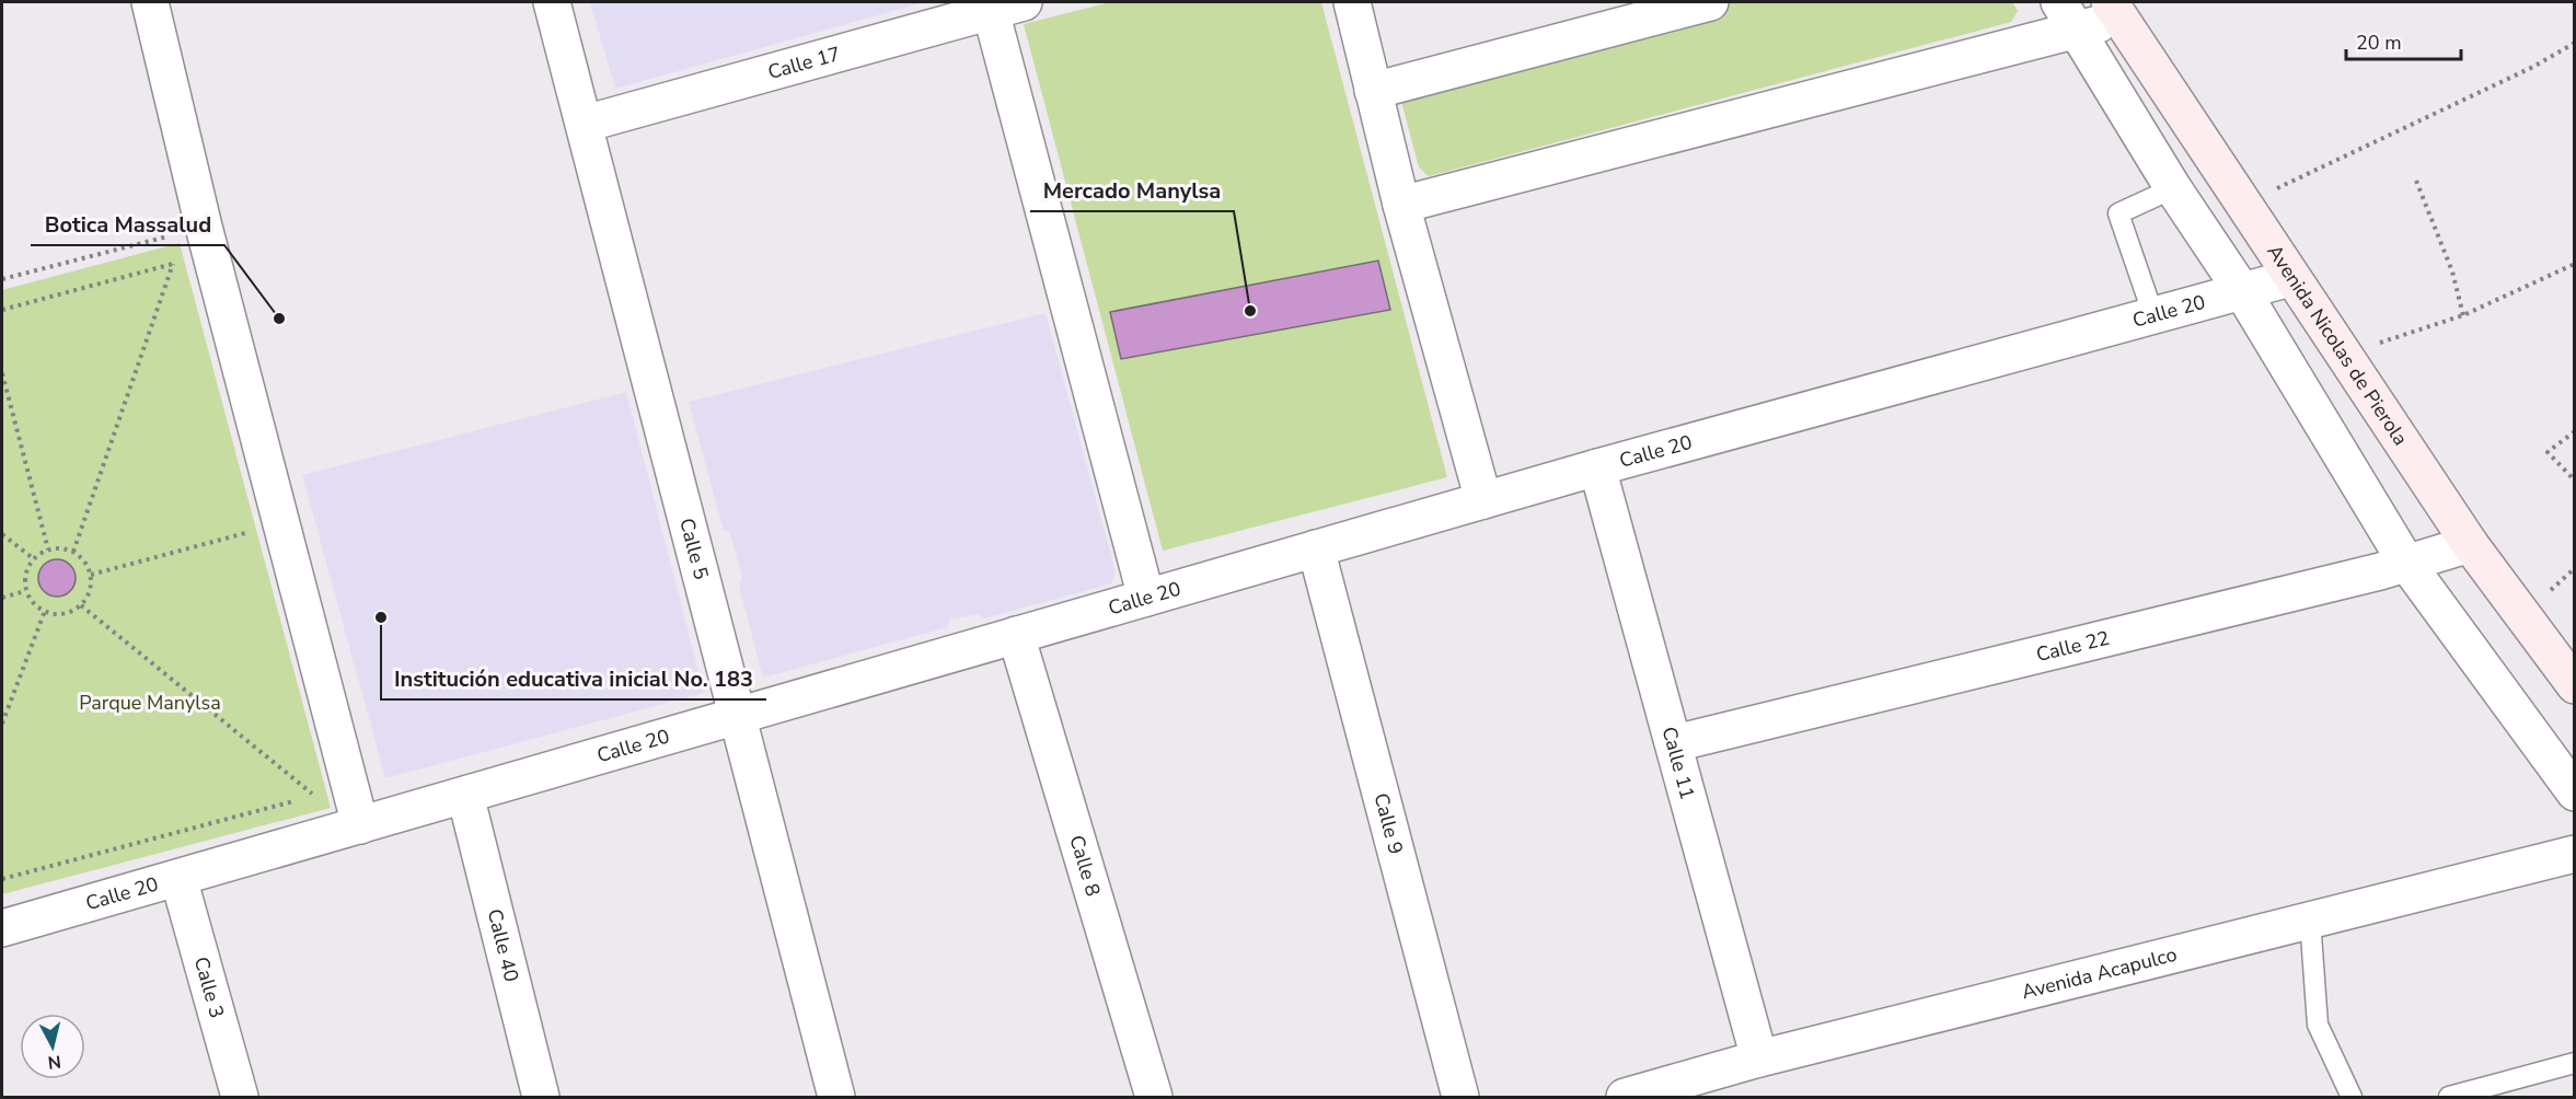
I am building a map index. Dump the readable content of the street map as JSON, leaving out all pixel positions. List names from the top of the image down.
{
  "streets": {
    "street": [
      "Calle 17",
      "Calle 20",
      "Avenida Nicolas de Pierola",
      "Calle 5",
      "Calle 22",
      "Calle 11",
      "Calle 9",
      "Calle 8",
      "Calle 40",
      "Avenida Acapulco",
      "Calle 3"
    ]
  },
  "crossings": [
    ["Calle 17", "Calle 5"],
    ["Calle 20", "Avenida Nicolas de Pierola"],
    ["Calle 20", "Calle 5"],
    ["Calle 20", "Calle 11"],
    ["Calle 20", "Calle 9"],
    ["Calle 20", "Calle 8"],
    ["Calle 20", "Calle 40"],
    ["Calle 20", "Calle 3"],
    ["Avenida Nicolas de Pierola", "Calle 22"],
    ["Calle 22", "Calle 11"],
    ["Calle 11", "Avenida Acapulco"]
  ],
  "parks": ["Parque Manylsa"],
  "places": ["Mercado Manylsa", "Botica Massalud", "Institución educativa inicial No. 183"],
  "scale_bar": "20 m",
  "north": "bottom"
}
